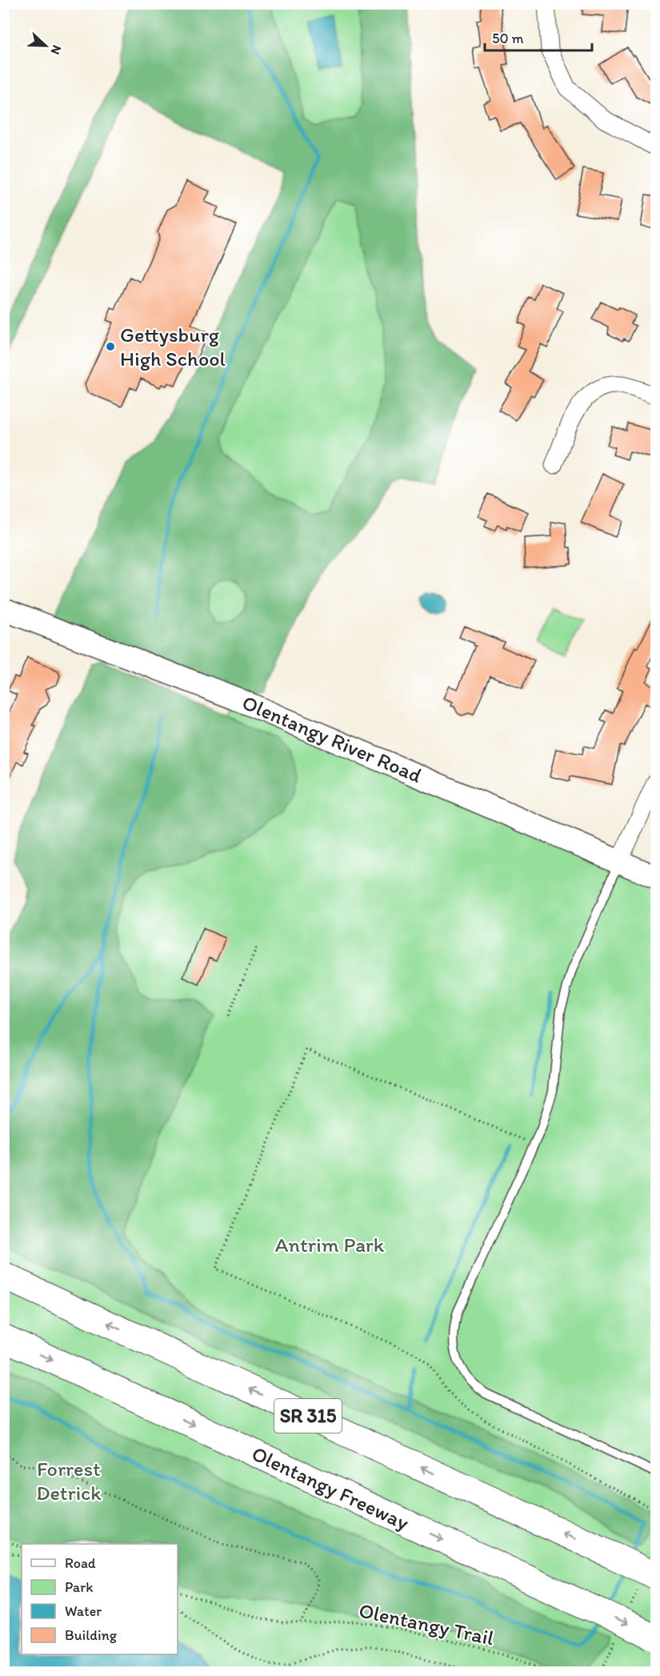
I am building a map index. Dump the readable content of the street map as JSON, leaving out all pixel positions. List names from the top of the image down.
{
  "streets": {
    "highway": ["SR 315", "Olentangy Freeway"],
    "main road": ["Olentangy River Road"],
    "path": ["Olentangy Trail"]
  },
  "parks": ["Antrim Park", "Forrest Detrick"],
  "places": ["Gettysburg High School"],
  "legend": [
    "Road",
    "Park",
    "Water",
    "Building"
  ],
  "scale_bar": "50 m",
  "north": "right"
}
